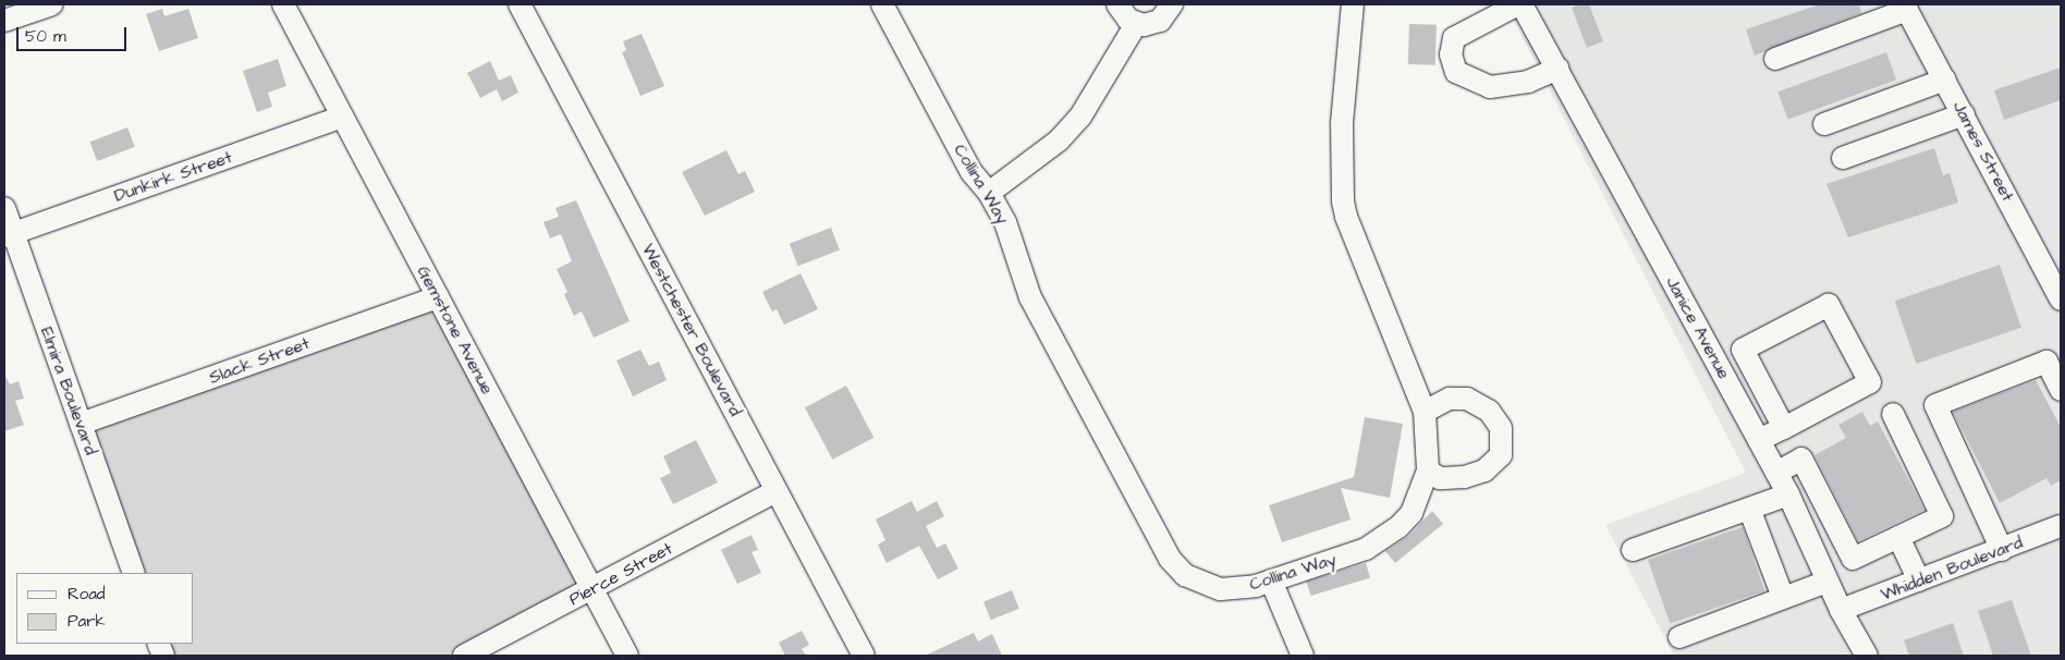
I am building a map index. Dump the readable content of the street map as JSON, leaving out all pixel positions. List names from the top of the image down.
{
  "streets": {
    "street": [
      "James Street",
      "Dunkirk Street",
      "Collina Way",
      "Janice Avenue",
      "Gemstone Avenue",
      "Westchester Boulevard",
      "Slack Street",
      "Elmira Boulevard",
      "Whidden Boulevard",
      "Pierce Street"
    ]
  },
  "crossings": [
    ["Dunkirk Street", "Gemstone Avenue"],
    ["Dunkirk Street", "Elmira Boulevard"],
    ["Janice Avenue", "Whidden Boulevard"],
    ["Gemstone Avenue", "Slack Street"],
    ["Gemstone Avenue", "Pierce Street"],
    ["Westchester Boulevard", "Pierce Street"],
    ["Slack Street", "Elmira Boulevard"]
  ],
  "legend": ["Road", "Park"],
  "scale_bar": "50 m"
}
